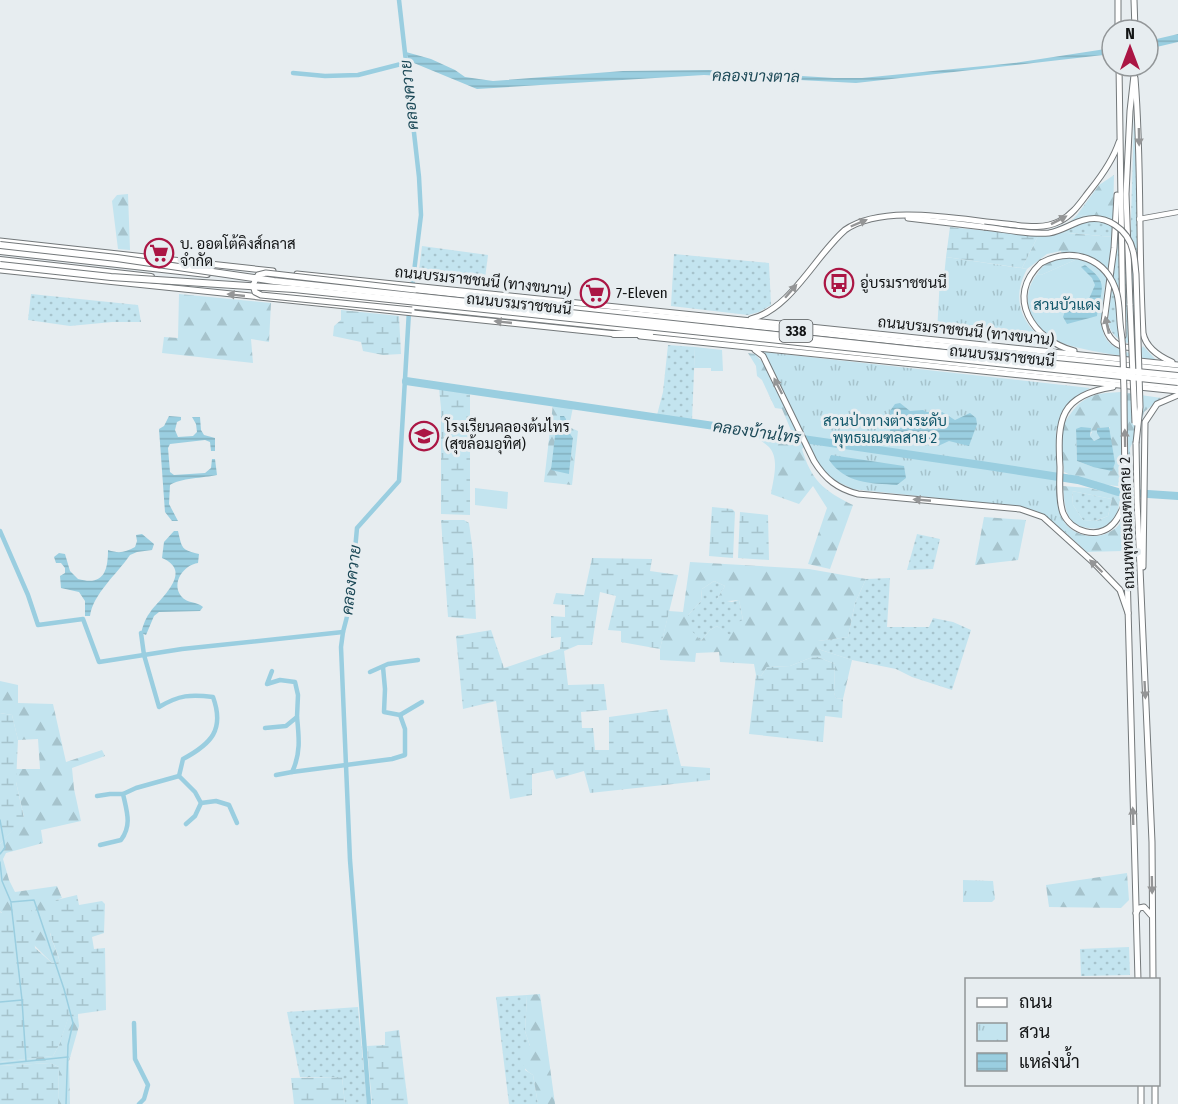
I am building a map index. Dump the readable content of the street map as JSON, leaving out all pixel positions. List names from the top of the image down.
{
  "streets": {
    "main road": [
      "ถนนบรมราชชนนี (ทางขนาน)",
      "ถนนบรมราชชนนี",
      "338",
      "ถนนพุทธมณฑลสาย 2"
    ]
  },
  "crossings": [
    ["ถนนบรมราชชนนี (ทางขนาน)", "ถนนบรมราชชนนี"],
    ["ถนนบรมราชชนนี (ทางขนาน)", "338"],
    ["ถนนบรมราชชนนี", "338"]
  ],
  "water": ["คลองบางตาล", "คลองควาย", "คลองบ้านไทร"],
  "parks": ["สวนบัวแดง", "สวนป่าทางต่างระดับ พุทธมณฑลสาย 2"],
  "places": {
    "supermarket": ["บ. ออตโต้คิงส์กลาส จำกัด", "7-Eleven"],
    "bus stop": ["อู่บรมราชชนนี"],
    "school or university": ["โรงเรียนคลองต้นไทร (สุขล้อมอุทิศ)"]
  },
  "legend": ["ถนน", "สวน", "แหล่งน้ำ"],
  "north": "top"
}
